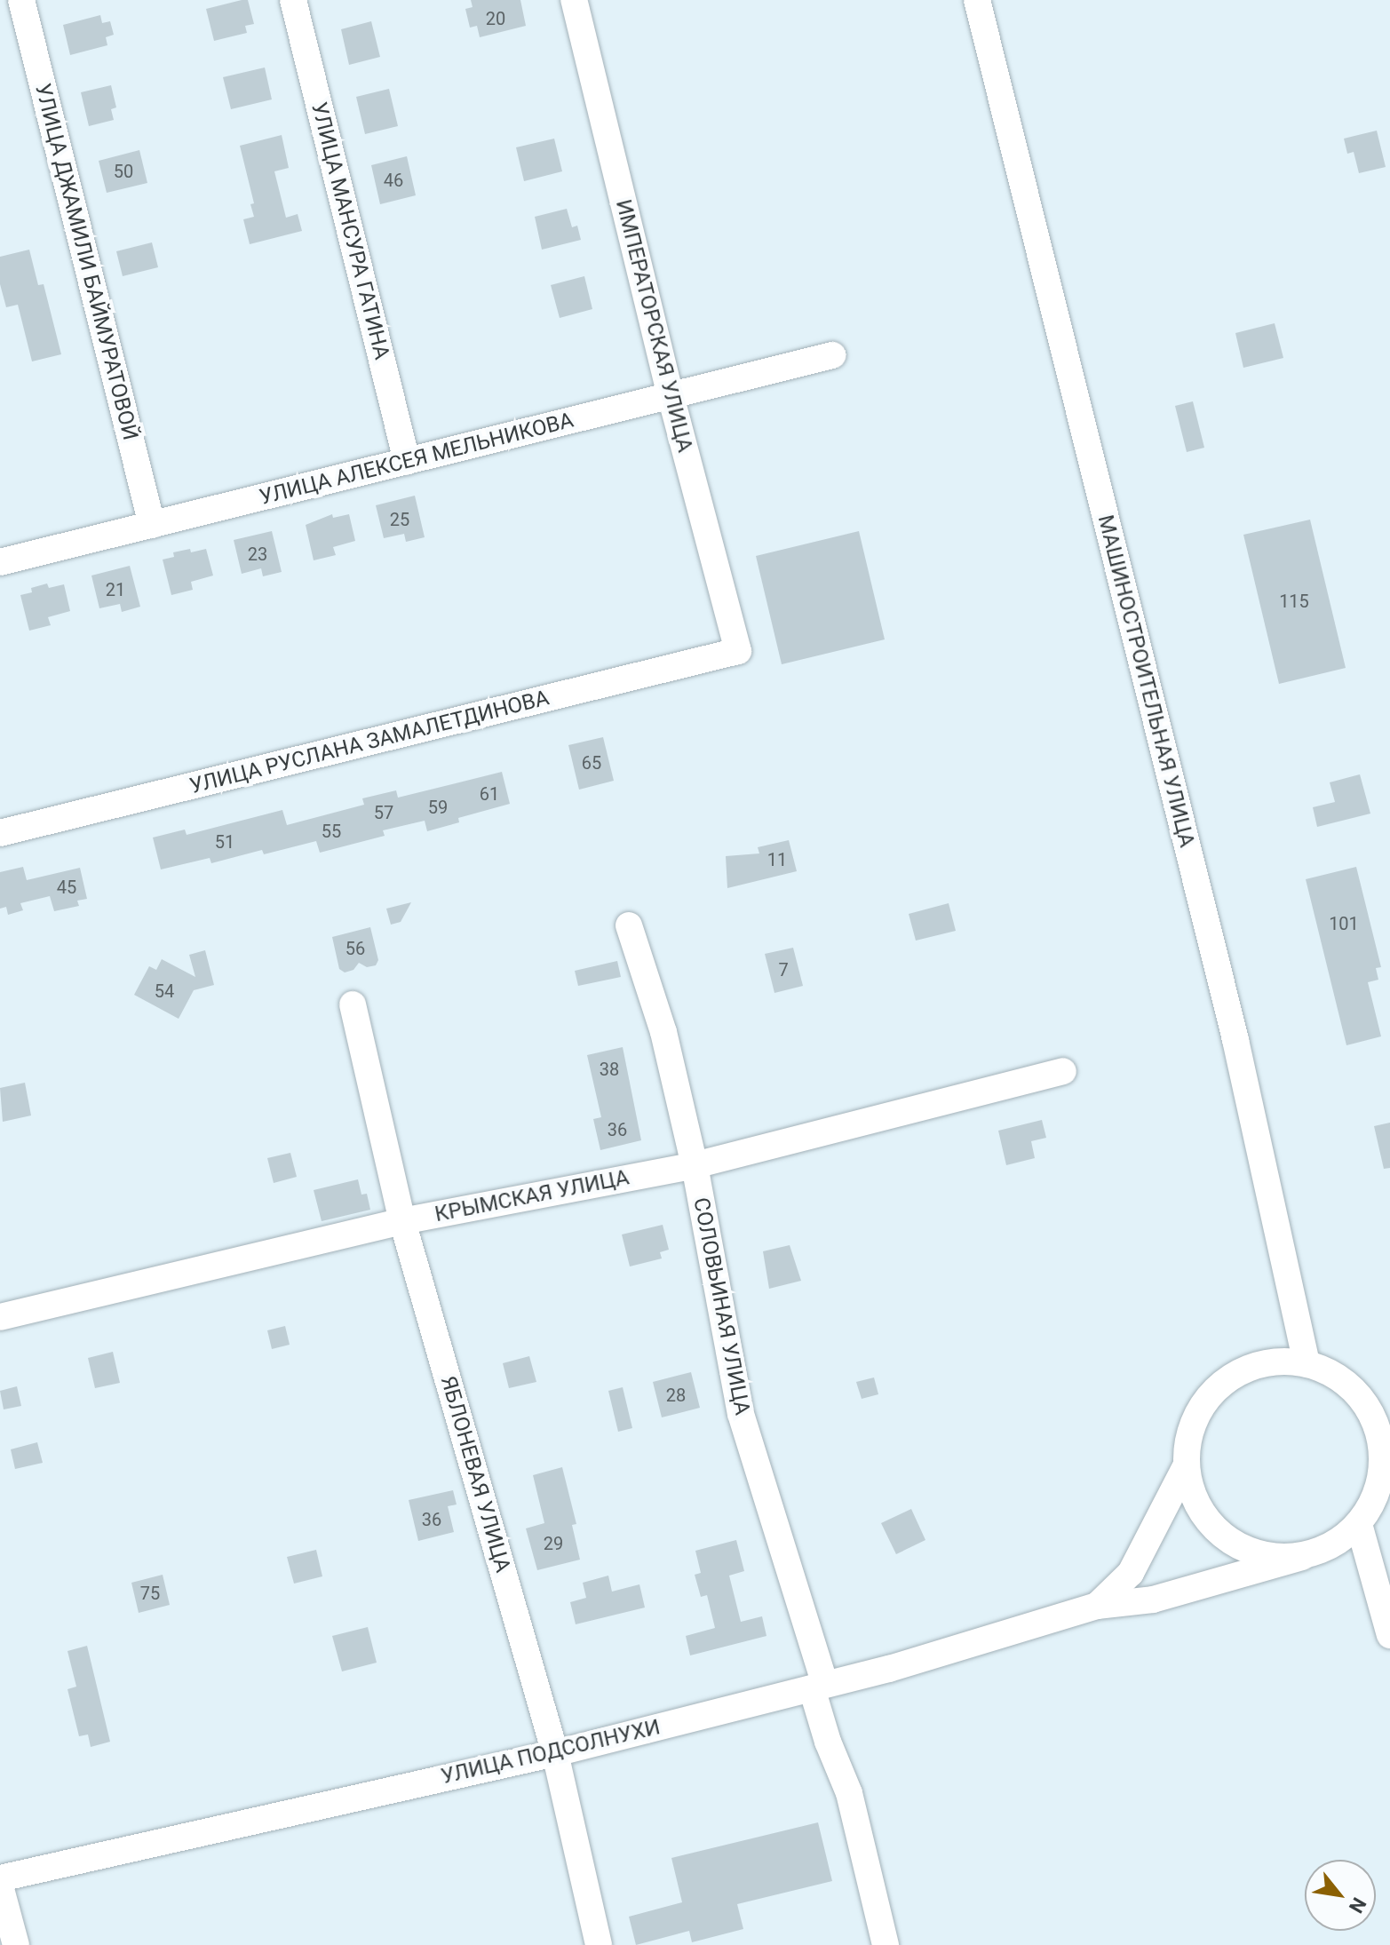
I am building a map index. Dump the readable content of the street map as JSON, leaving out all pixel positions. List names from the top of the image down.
{
  "streets": {
    "street": [
      "УЛИЦА МАНСУРА ГАТИНА",
      "УЛИЦА ДЖАМИЛИ БАЙМУРАТОВОЙ",
      "ИМПЕРАТОРСКАЯ УЛИЦА",
      "УЛИЦА АЛЕКСЕЯ МЕЛЬНИКОВА",
      "МАШИНОСТРОИТЕЛЬНАЯ УЛИЦА",
      "УЛИЦА РУСЛАНА ЗАМАЛЕТДИНОВА",
      "КРЫМСКАЯ УЛИЦА",
      "СОЛОВЬИНАЯ УЛИЦА",
      "ЯБЛОНЕВАЯ УЛИЦА",
      "УЛИЦА ПОДСОЛНУХИ"
    ]
  },
  "crossings": [
    ["УЛИЦА МАНСУРА ГАТИНА", "УЛИЦА АЛЕКСЕЯ МЕЛЬНИКОВА"],
    ["УЛИЦА ДЖАМИЛИ БАЙМУРАТОВОЙ", "УЛИЦА АЛЕКСЕЯ МЕЛЬНИКОВА"],
    ["ИМПЕРАТОРСКАЯ УЛИЦА", "УЛИЦА АЛЕКСЕЯ МЕЛЬНИКОВА"],
    ["ИМПЕРАТОРСКАЯ УЛИЦА", "УЛИЦА РУСЛАНА ЗАМАЛЕТДИНОВА"],
    ["МАШИНОСТРОИТЕЛЬНАЯ УЛИЦА", "УЛИЦА ПОДСОЛНУХИ"],
    ["КРЫМСКАЯ УЛИЦА", "СОЛОВЬИНАЯ УЛИЦА"],
    ["КРЫМСКАЯ УЛИЦА", "ЯБЛОНЕВАЯ УЛИЦА"],
    ["СОЛОВЬИНАЯ УЛИЦА", "УЛИЦА ПОДСОЛНУХИ"],
    ["ЯБЛОНЕВАЯ УЛИЦА", "УЛИЦА ПОДСОЛНУХИ"]
  ],
  "house_numbers": [
    "20",
    "50",
    "46",
    "25",
    "23",
    "21",
    "115",
    "65",
    "61",
    "59",
    "57",
    "55",
    "51",
    "11",
    "45",
    "101",
    "56",
    "7",
    "54",
    "38",
    "36",
    "28",
    "36",
    "29",
    "75"
  ],
  "north": "bottom right"
}
